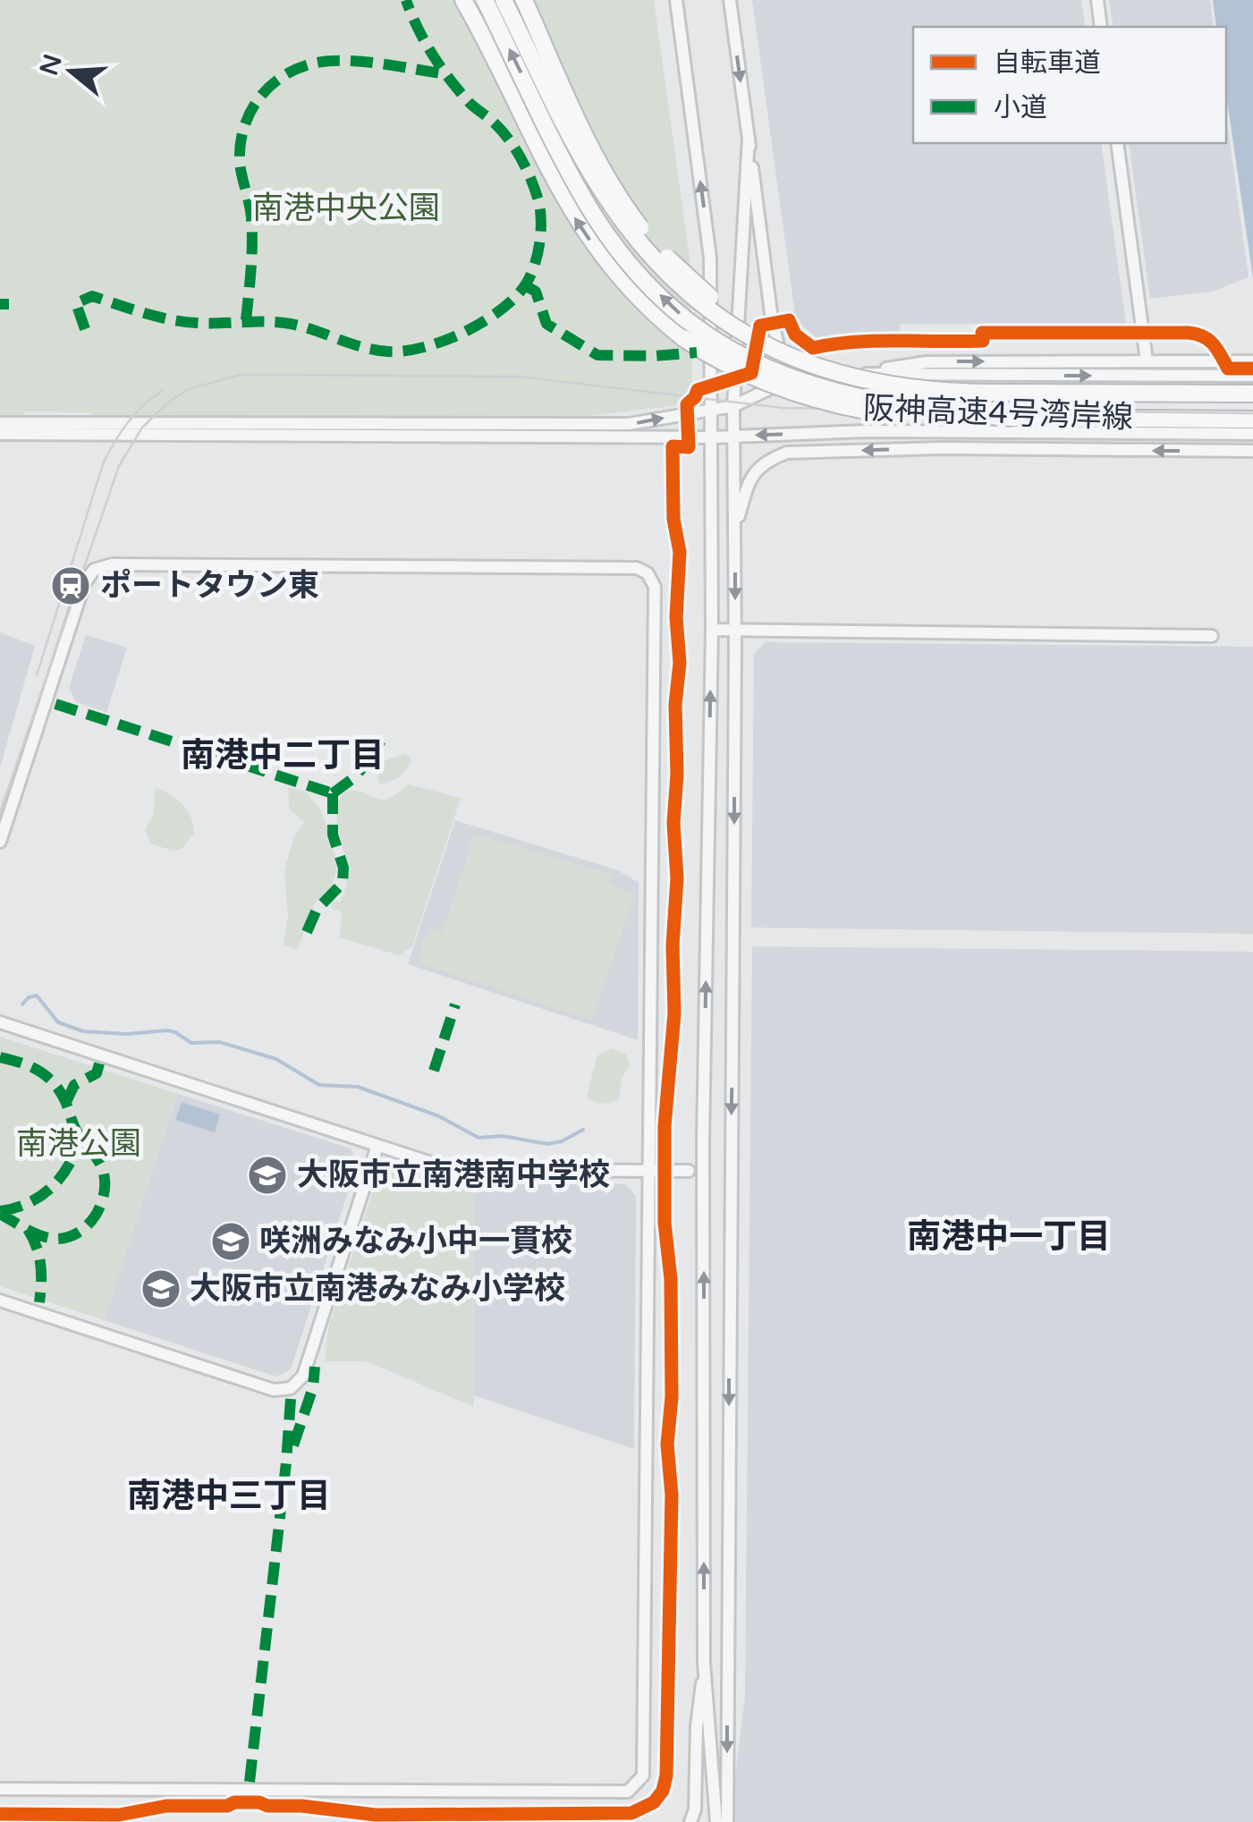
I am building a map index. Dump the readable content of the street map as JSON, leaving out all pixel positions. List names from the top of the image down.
{
  "streets": {
    "highway": ["阪神高速4号湾岸線"]
  },
  "districts": ["南港中二丁目", "南港中一丁目", "南港中三丁目"],
  "parks": ["南港中央公園", "南港公園"],
  "places": {
    "station": ["ポートタウン東"],
    "school or university": ["大阪市立南港南中学校", "咲洲みなみ小中一貫校", "大阪市立南港みなみ小学校"]
  },
  "legend": ["自転車道", "小道"],
  "north": "left"
}
